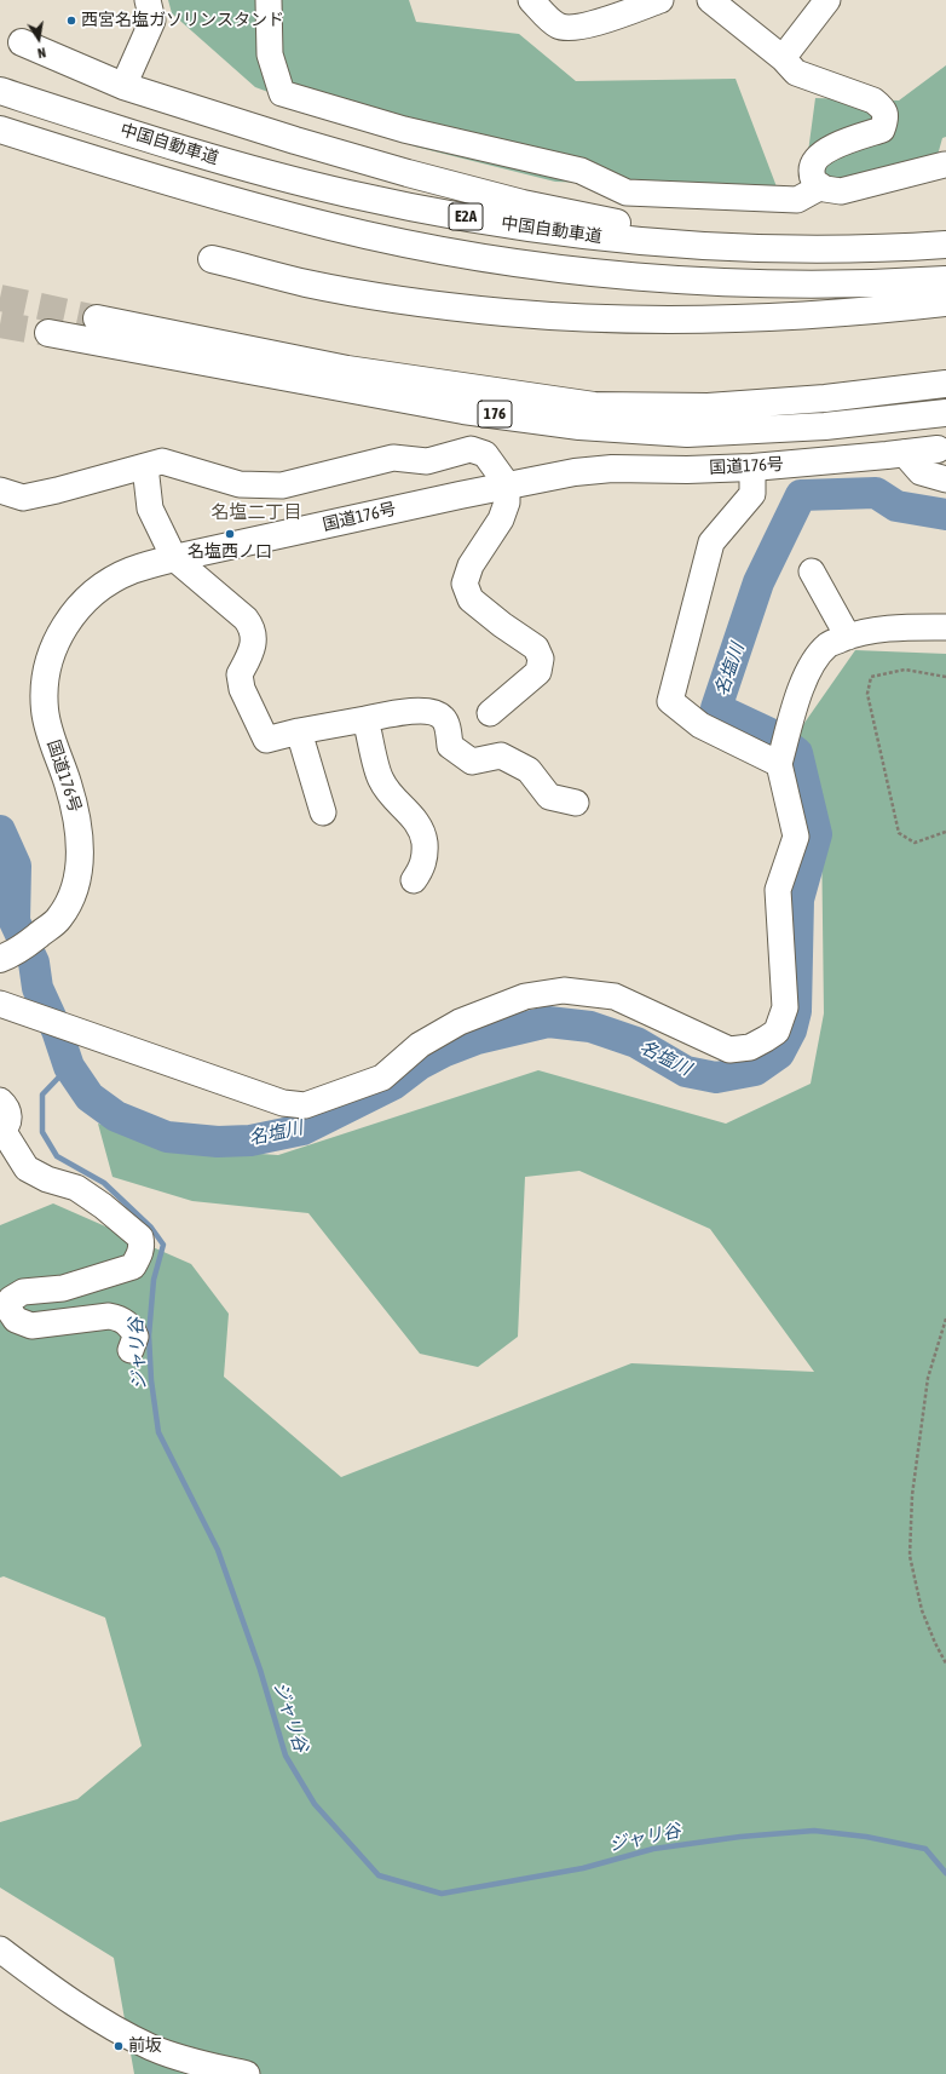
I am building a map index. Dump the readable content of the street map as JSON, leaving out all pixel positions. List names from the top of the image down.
{
  "streets": {
    "highway": [
      "中国自動車道",
      "E2A",
      "176",
      "国道176号"
    ]
  },
  "districts": ["名塩二丁目"],
  "water": ["名塩川", "ジャリ谷"],
  "places": ["西宮名塩ガソリンスタンド", "名塩西ノ口", "前坂"],
  "north": "bottom"
}
